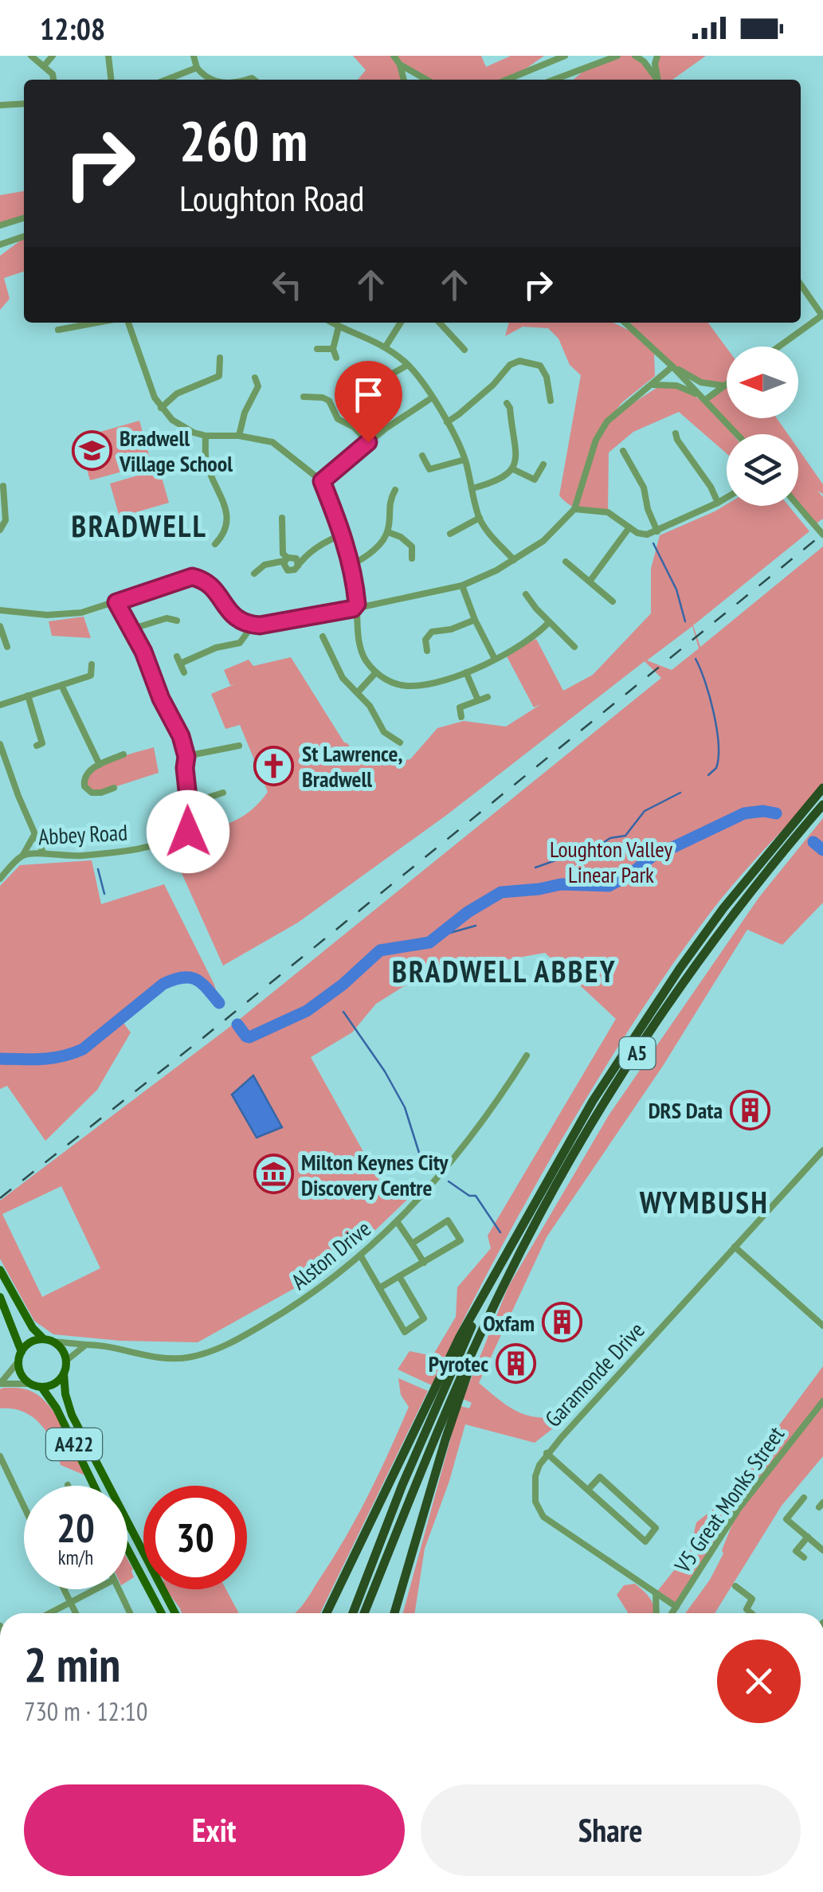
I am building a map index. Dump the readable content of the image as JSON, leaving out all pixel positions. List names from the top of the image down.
{
  "streets": {
    "highway": ["A5"],
    "main road": ["A422"],
    "street": [
      "Abbey Road",
      "Alston Drive",
      "Garamonde Drive",
      "V5 Great Monks Street"
    ]
  },
  "crossings": [
    ["Alston Drive", "A422"],
    ["Garamonde Drive", "V5 Great Monks Street"]
  ],
  "districts": ["BRADWELL", "BRADWELL ABBEY", "WYMBUSH"],
  "parks": ["Loughton Valley Linear Park"],
  "places": {
    "school or university": ["Bradwell Village School"],
    "church": ["St Lawrence, Bradwell"],
    "building": ["DRS Data", "Oxfam", "Pyrotec"],
    "museum": ["Milton Keynes City Discovery Centre"]
  },
  "north": "left",
  "page": {
    "status": "12:08",
    "turn": ["260 m", "Loughton Road"],
    "speed": "20 km/h",
    "limit": "30",
    "heading": ["2 min", "730 m · 12:10"],
    "buttons": ["Exit", "Share"]
  }
}
